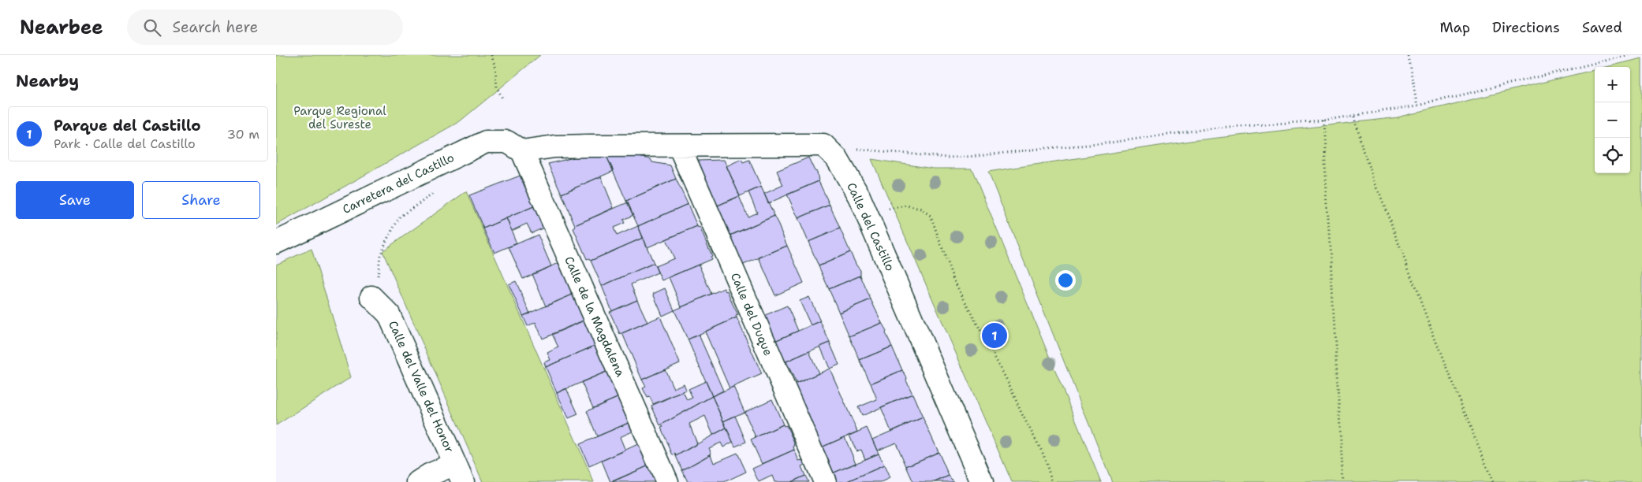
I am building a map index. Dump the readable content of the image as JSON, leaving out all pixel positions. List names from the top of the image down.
{
  "streets": {
    "street": [
      "Carretera del Castillo",
      "Calle del Castillo",
      "Calle del Duque",
      "Calle de la Magdalena",
      "Calle del Valle del Honor"
    ]
  },
  "crossings": [
    ["Carretera del Castillo", "Calle de la Magdalena"]
  ],
  "parks": ["Parque Regional del Sureste"],
  "page": {
    "header": "Nearbee",
    "search": "Search here",
    "nav": ["Map", "Directions", "Saved"],
    "heading": "Nearby",
    "map_buttons": ["+", "−"],
    "list": [
      {
        "mark": "1",
        "name": "Parque del Castillo",
        "note": "Park · Calle del Castillo",
        "value": "30 m"
      }
    ],
    "buttons": ["Save", "Share"],
    "pins": "1"
  }
}
